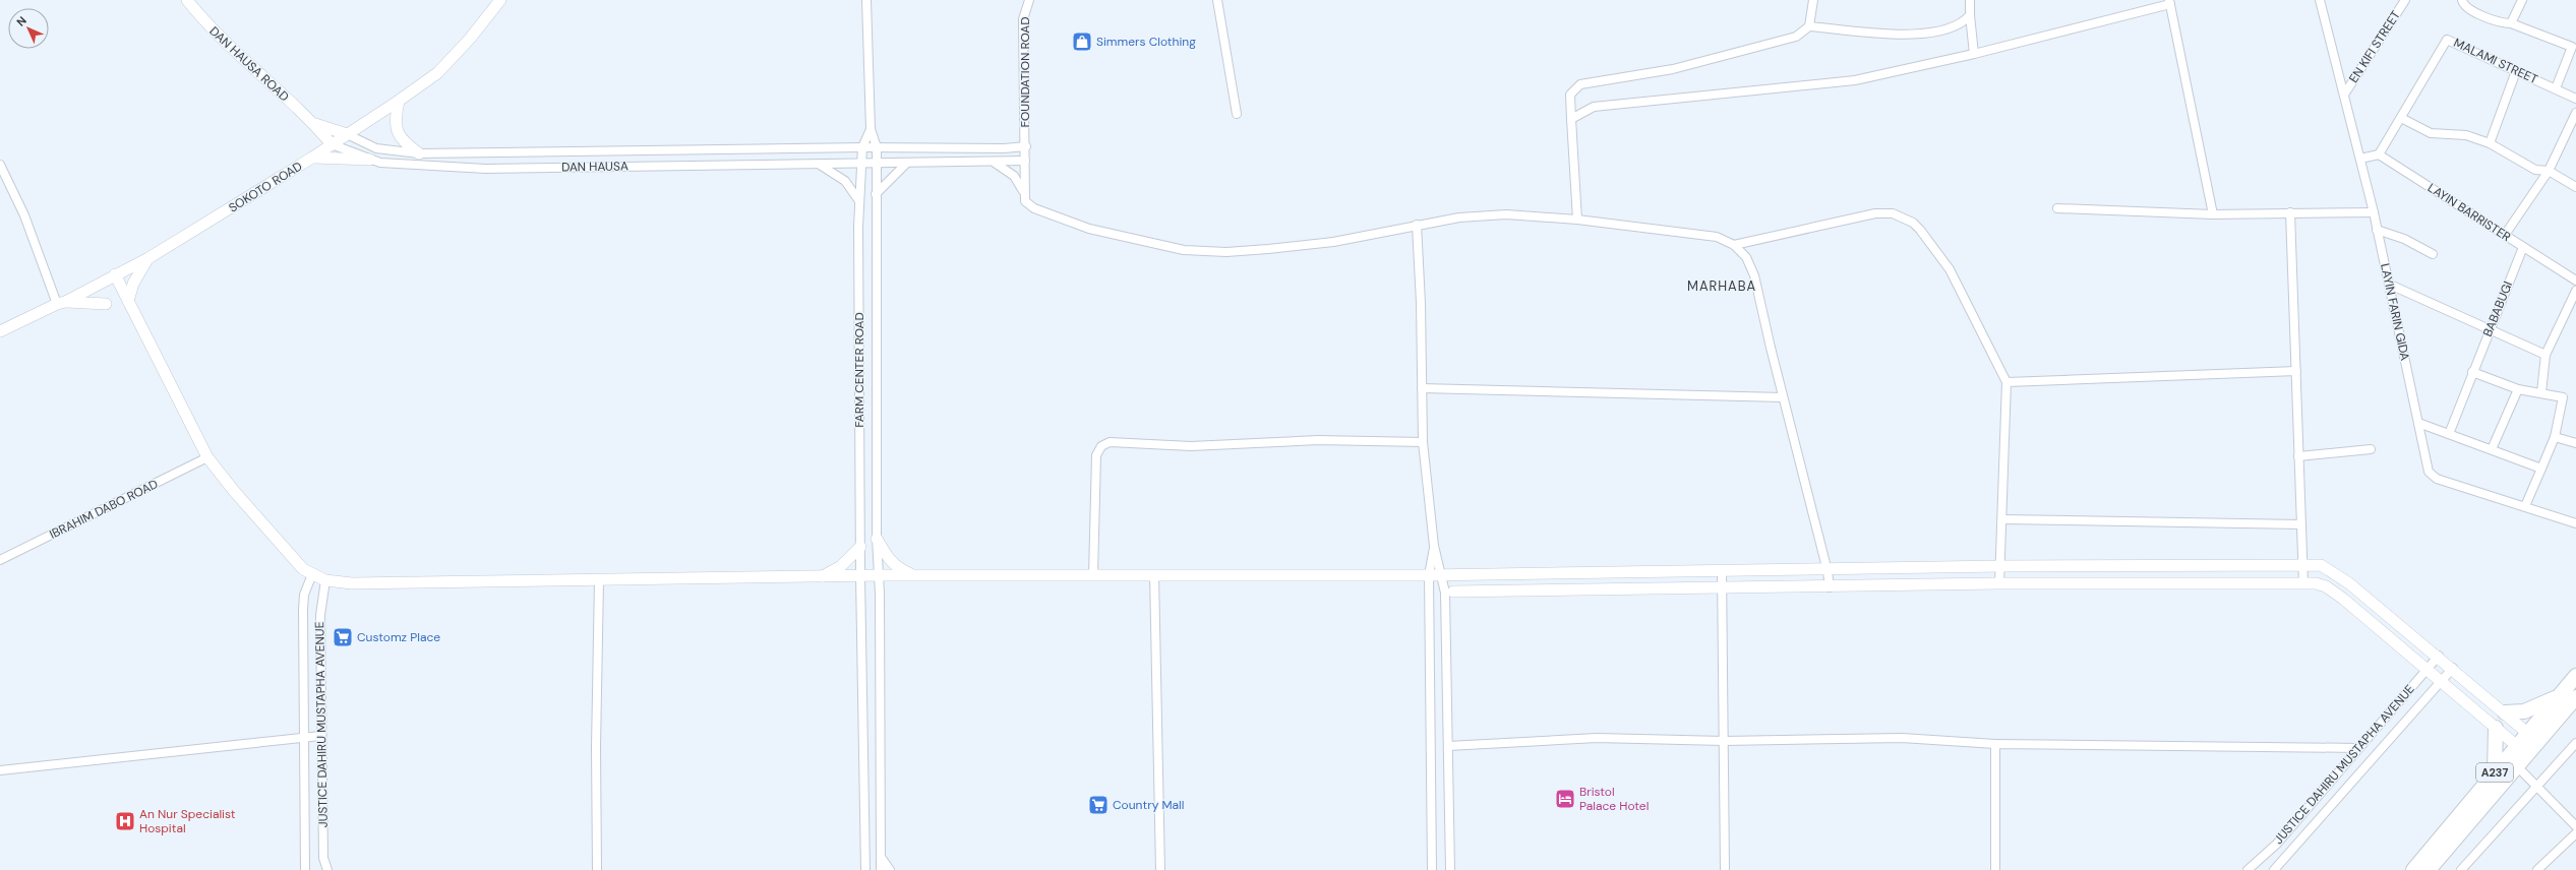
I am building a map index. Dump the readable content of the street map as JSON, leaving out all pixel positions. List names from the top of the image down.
{
  "streets": {
    "highway": ["A237"],
    "street": [
      "EN KIFI STREET",
      "MALAMI STREET",
      "DAN HAUSA ROAD",
      "FOUNDATION ROAD",
      "DAN HAUSA",
      "SOKOTO ROAD",
      "LAYIN BARRISTER",
      "BABABUGI",
      "LAYIN FARIN GIDA",
      "FARM CENTER ROAD",
      "IBRAHIM DABO ROAD",
      "JUSTICE DAHIRU MUSTAPHA AVENUE"
    ]
  },
  "crossings": [
    ["EN KIFI STREET", "LAYIN FARIN GIDA"],
    ["MALAMI STREET", "LAYIN BARRISTER"],
    ["DAN HAUSA ROAD", "DAN HAUSA"],
    ["DAN HAUSA ROAD", "SOKOTO ROAD"],
    ["FOUNDATION ROAD", "DAN HAUSA"],
    ["DAN HAUSA", "SOKOTO ROAD"],
    ["DAN HAUSA", "FARM CENTER ROAD"],
    ["LAYIN BARRISTER", "BABABUGI"]
  ],
  "districts": ["MARHABA"],
  "places": {
    "shop": ["Simmers Clothing"],
    "supermarket": ["Customz Place", "Country Mall"],
    "hotel": ["Bristol Palace Hotel"],
    "hospital": ["An Nur Specialist Hospital"]
  },
  "north": "top left"
}
